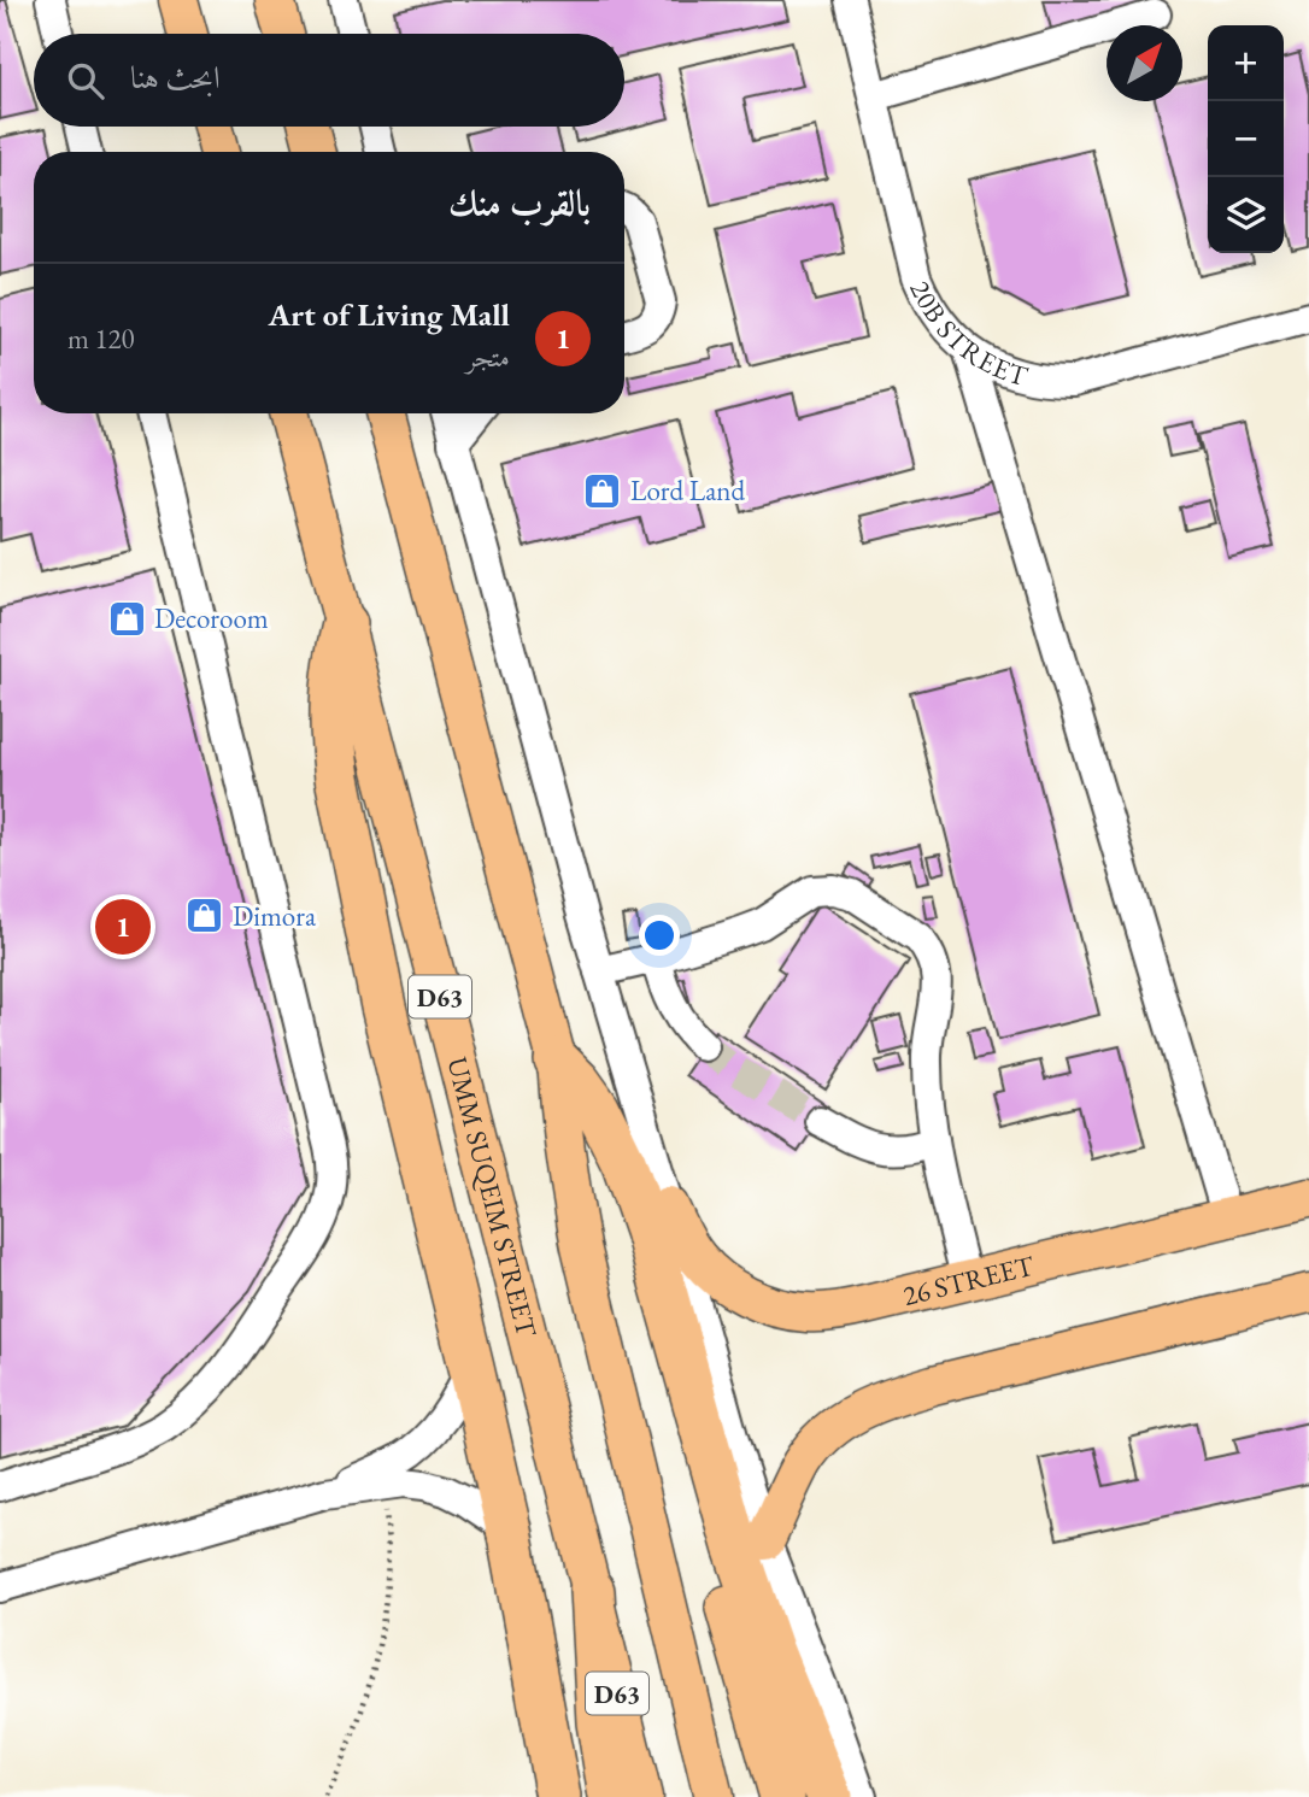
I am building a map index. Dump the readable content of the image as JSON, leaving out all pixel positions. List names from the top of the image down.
{
  "streets": {
    "main road": ["D63", "UMM SUQEIM STREET", "26 STREET"],
    "street": ["20B STREET"]
  },
  "places": {
    "shop": ["Lord Land", "Decoroom", "Dimora"]
  },
  "north": "top right",
  "page": {
    "map_buttons": ["+", "−"],
    "search": "ابحث هنا",
    "heading": "بالقرب منك",
    "list": [
      {
        "mark": "1",
        "name": "Art of Living Mall",
        "note": "متجر",
        "value": "120 m"
      }
    ],
    "pins": "1"
  }
}
